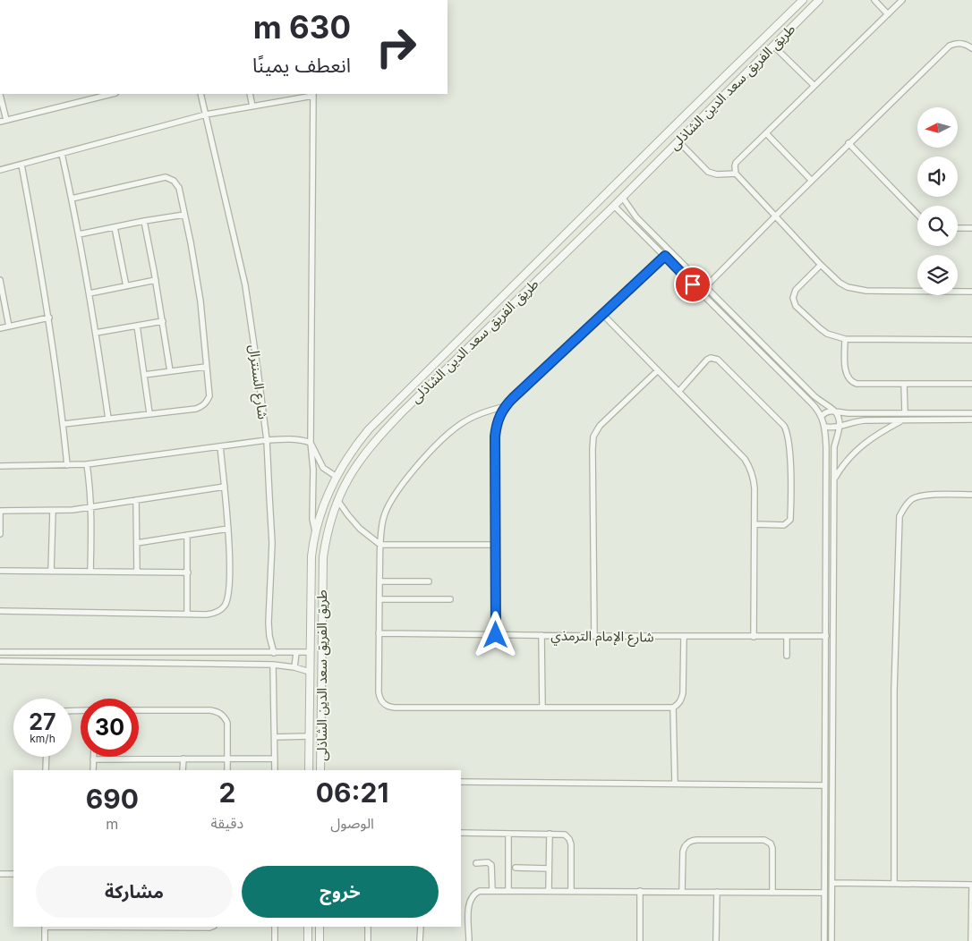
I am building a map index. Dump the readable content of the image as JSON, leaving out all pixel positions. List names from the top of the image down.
{
  "streets": {
    "street": ["طريق الفريق سعد الدين الشاذلى", "شارع السنترال", "شارع الإمام الترمذي"]
  },
  "north": "left",
  "page": {
    "turn": ["630 m", "انعطف يمينًا"],
    "speed": "27 km/h",
    "limit": "30",
    "eta": [
      "06:21",
      "الوصول",
      "2",
      "دقيقة",
      "690",
      "m"
    ],
    "buttons": ["خروج", "مشاركة"]
  }
}
